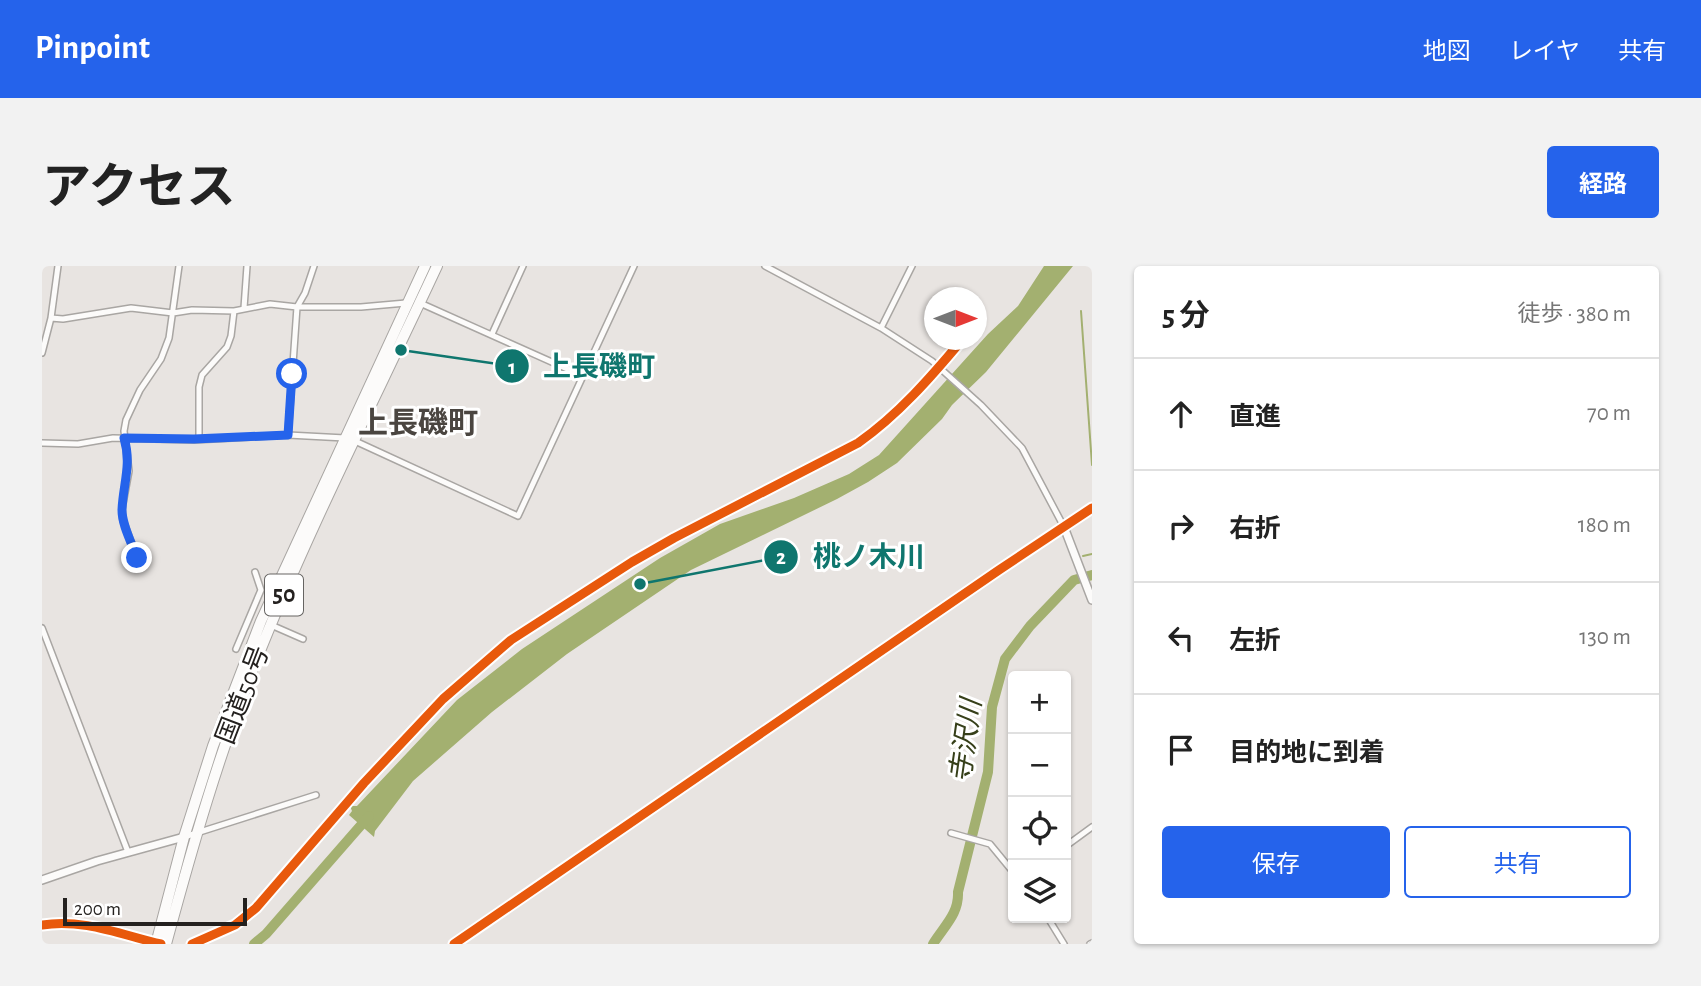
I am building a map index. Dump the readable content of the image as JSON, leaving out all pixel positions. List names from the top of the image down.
{
  "streets": {
    "highway": ["50", "国道50号"]
  },
  "districts": ["上長磯町"],
  "water": ["寺沢川"],
  "places": ["上長磯町", "桃ノ木川"],
  "scale_bar": "200 m",
  "north": "right",
  "page": {
    "header": "Pinpoint",
    "nav": ["地図", "レイヤ", "共有"],
    "title": "アクセス",
    "buttons": [
      "経路",
      ["保存", "共有"]
    ],
    "heading": ["5 分", "徒歩 · 380 m"],
    "list": [
      ["直進", "70 m"],
      ["右折", "180 m"],
      ["左折", "130 m"],
      "目的地に到着"
    ],
    "map_buttons": ["+", "−"],
    "scale": "200 m"
  }
}
